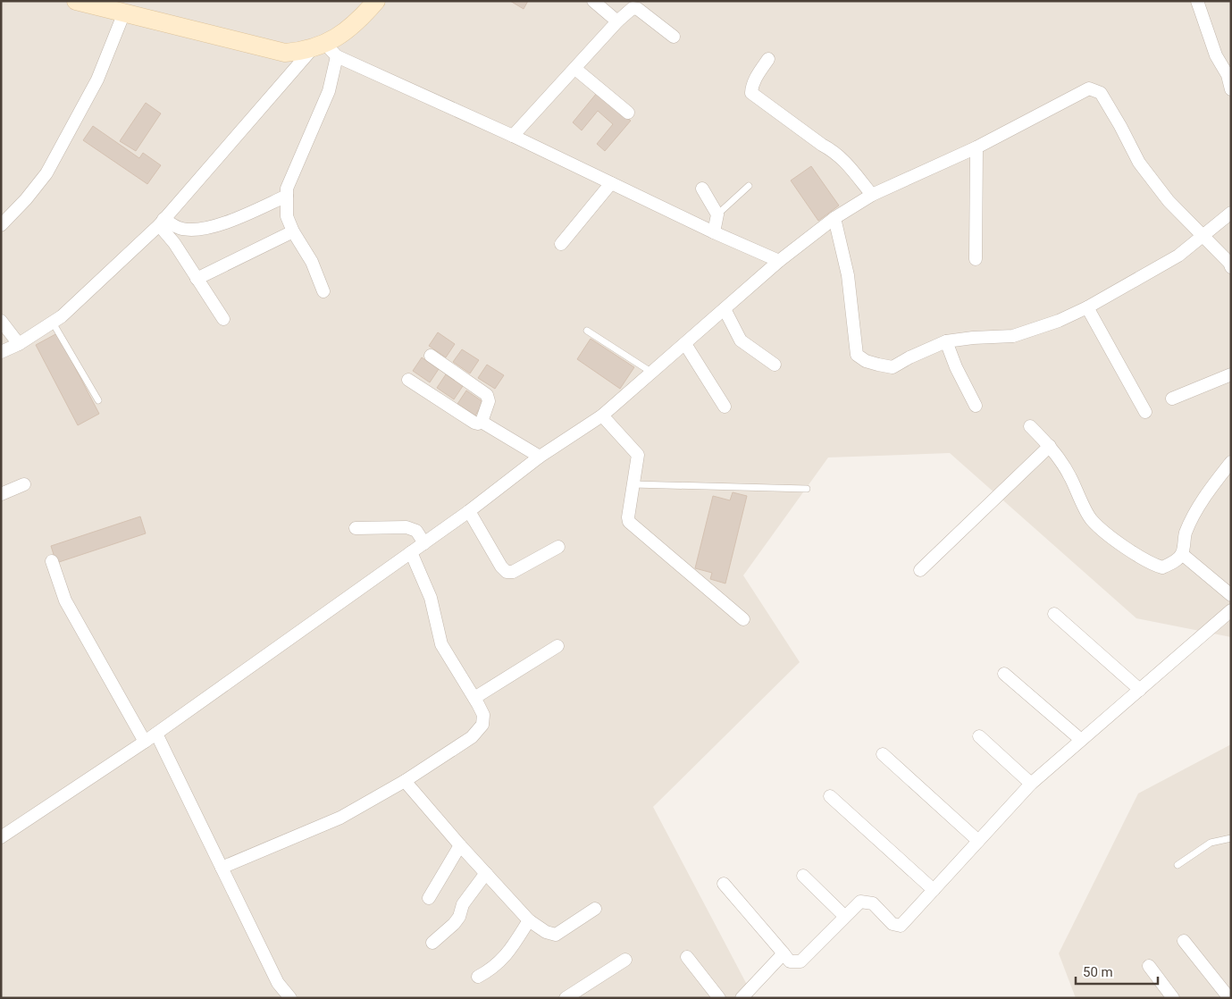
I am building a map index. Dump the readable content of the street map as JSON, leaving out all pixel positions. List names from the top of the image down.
{
  "scale_bar": "50 m"
}
